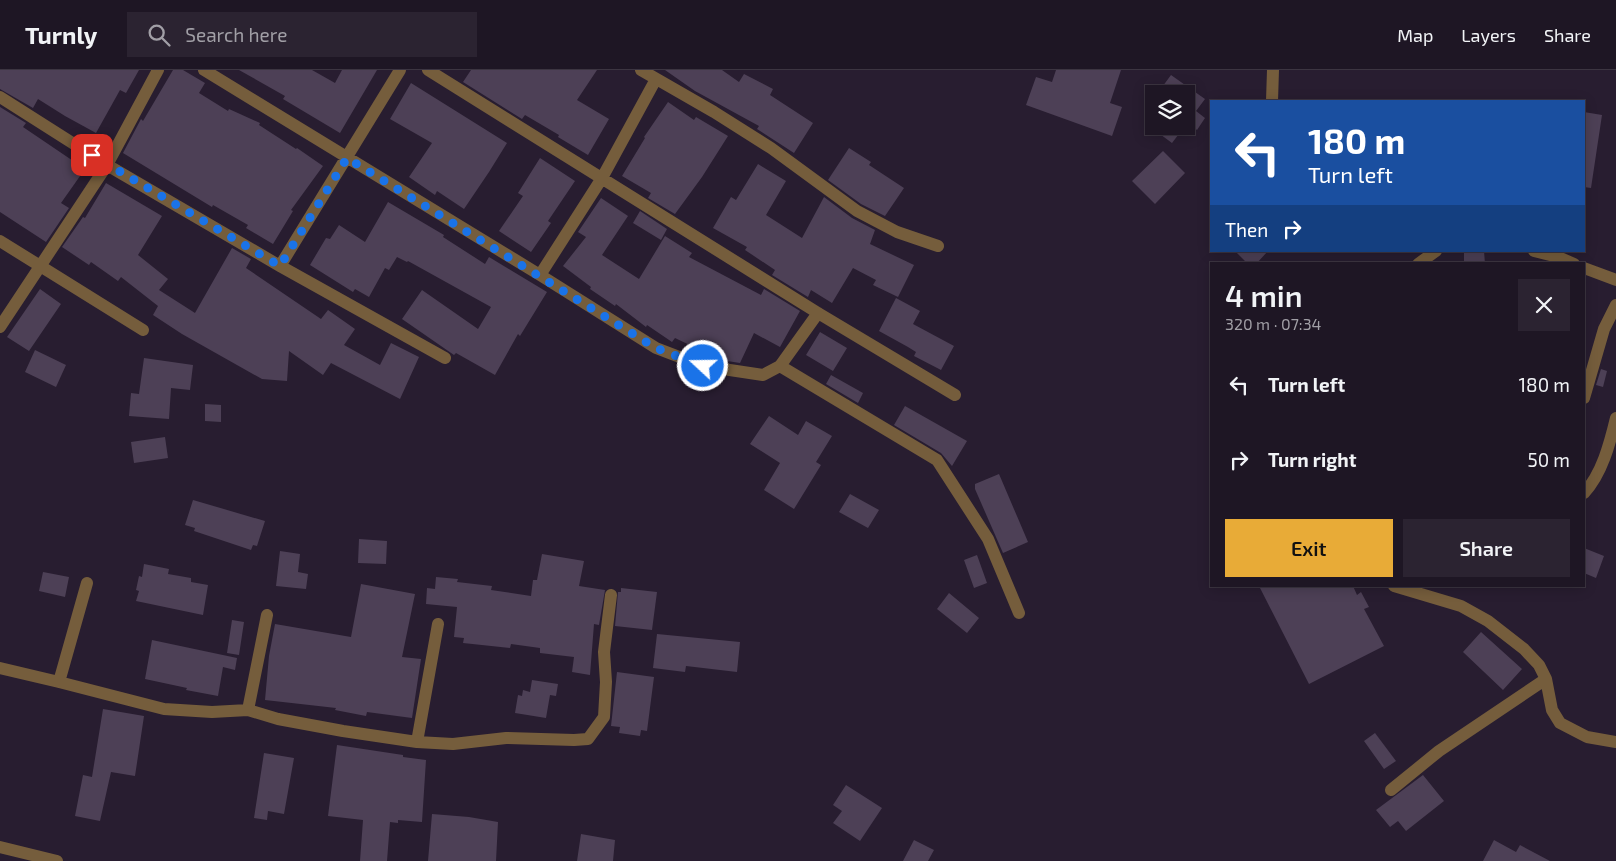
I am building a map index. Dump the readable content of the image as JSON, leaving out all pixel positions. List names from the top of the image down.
{
  "page": {
    "header": "Turnly",
    "search": "Search here",
    "nav": ["Map", "Layers", "Share"],
    "turn": ["180 m", "Turn left"],
    "then": "Then",
    "heading": ["4 min", "320 m · 07:34"],
    "list": [
      {
        "name": "Turn left",
        "value": "180 m"
      },
      {
        "name": "Turn right",
        "value": "50 m"
      }
    ],
    "buttons": ["Exit", "Share"]
  }
}
